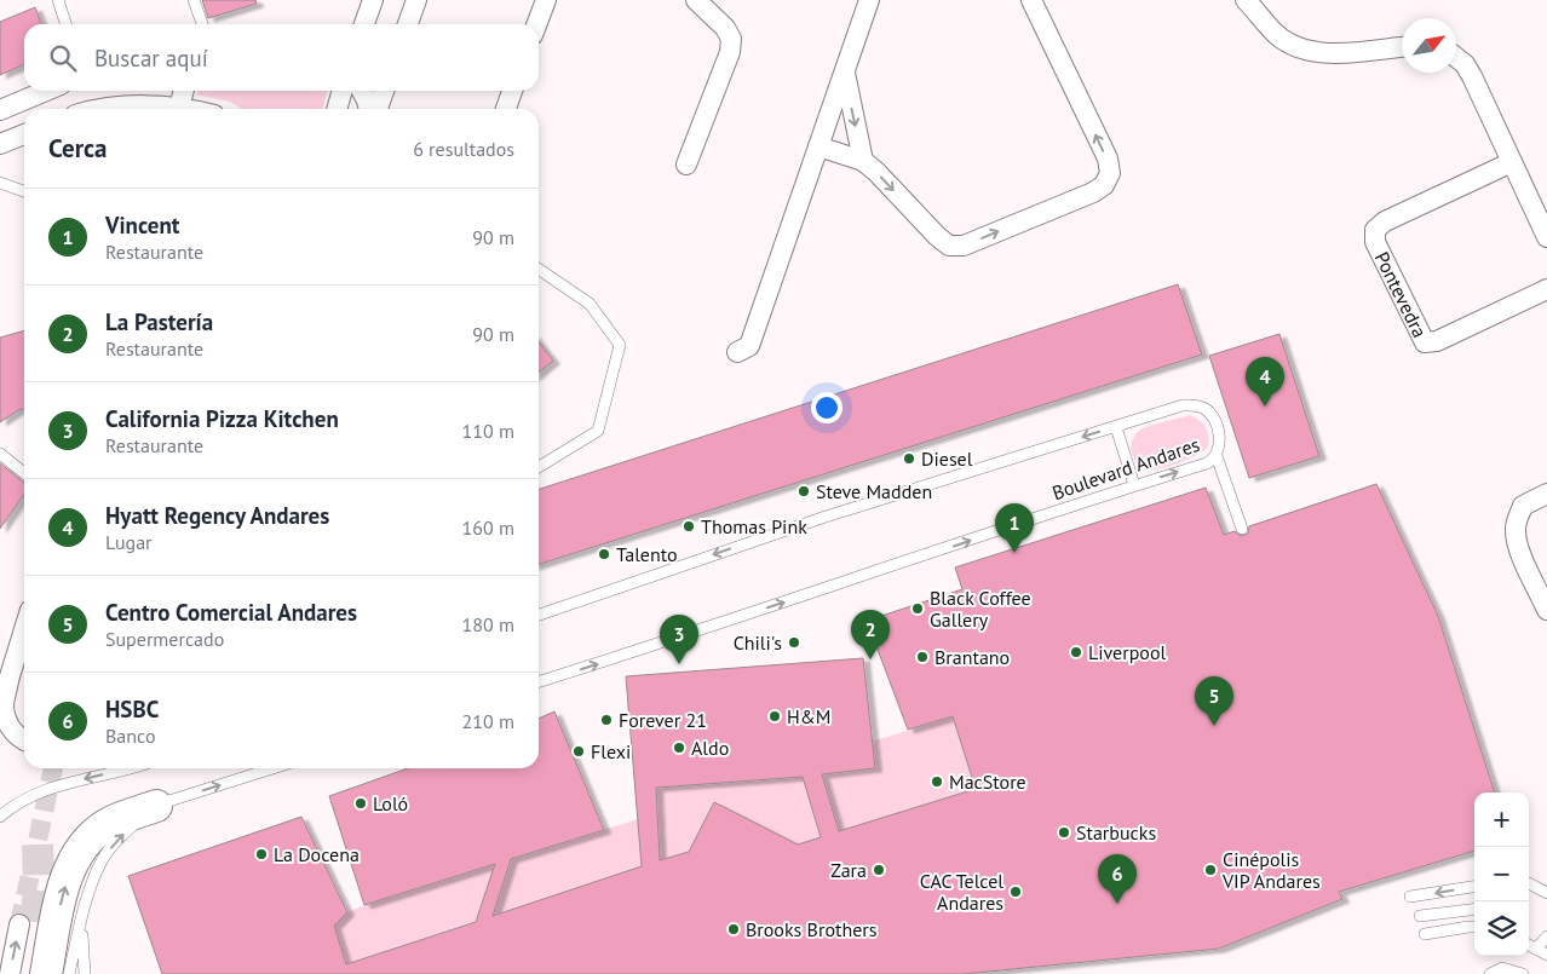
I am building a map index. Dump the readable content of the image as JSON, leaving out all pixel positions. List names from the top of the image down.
{
  "streets": {
    "street": ["Pontevedra"],
    "lane": ["Boulevard Andares"]
  },
  "places": [
    "Diesel",
    "Steve Madden",
    "Thomas Pink",
    "Talento",
    "Black Coffee Gallery",
    "Chili's",
    "Liverpool",
    "Brantano",
    "H&M",
    "Forever 21",
    "Aldo",
    "Flexi",
    "MacStore",
    "Loló",
    "Starbucks",
    "La Docena",
    "Zara",
    "Cinépolis VIP Andares",
    "CAC Telcel Andares",
    "Brooks Brothers"
  ],
  "north": "top right",
  "page": {
    "search": "Buscar aquí",
    "heading": ["Cerca", "6 resultados"],
    "list": [
      {
        "mark": "1",
        "name": "Vincent",
        "note": "Restaurante",
        "value": "90 m"
      },
      {
        "mark": "2",
        "name": "La Pastería",
        "note": "Restaurante",
        "value": "90 m"
      },
      {
        "mark": "3",
        "name": "California Pizza Kitchen",
        "note": "Restaurante",
        "value": "110 m"
      },
      {
        "mark": "4",
        "name": "Hyatt Regency Andares",
        "note": "Lugar",
        "value": "160 m"
      },
      {
        "mark": "5",
        "name": "Centro Comercial Andares",
        "note": "Supermercado",
        "value": "180 m"
      },
      {
        "mark": "6",
        "name": "HSBC",
        "note": "Banco",
        "value": "210 m"
      }
    ],
    "pins": [
      "4",
      "1",
      "2",
      "3",
      "5",
      "6"
    ],
    "map_buttons": ["+", "−"]
  }
}
